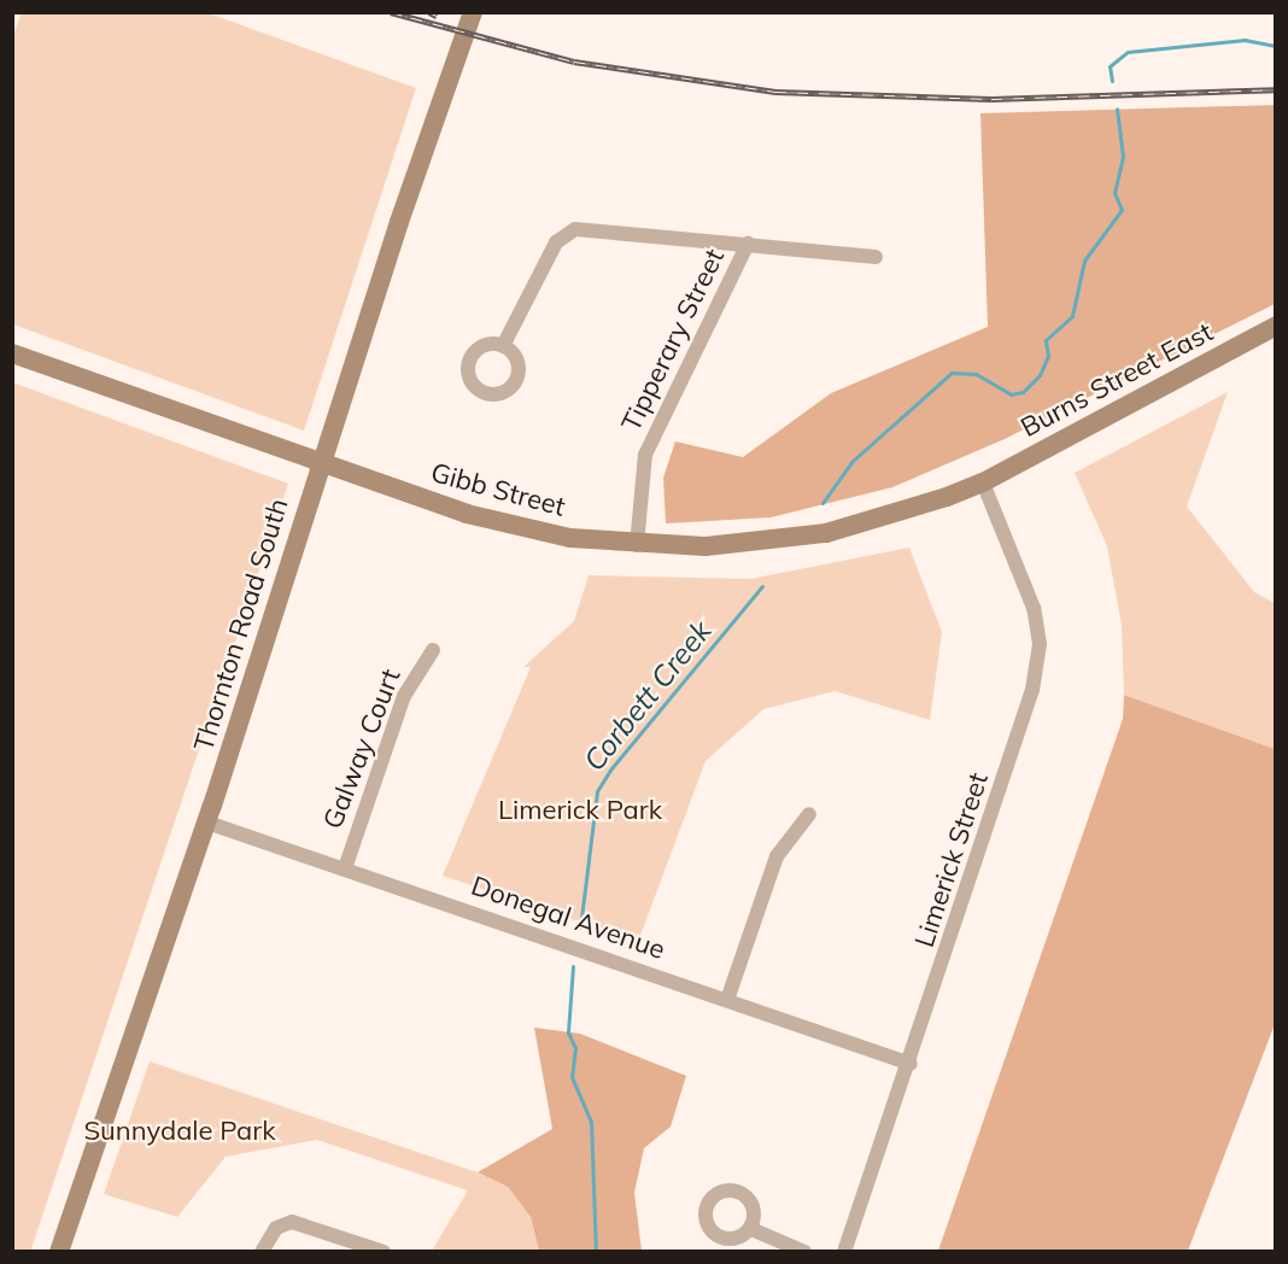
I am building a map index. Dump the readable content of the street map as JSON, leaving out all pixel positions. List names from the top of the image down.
{
  "streets": {
    "main road": ["Burns Street East", "Gibb Street", "Thornton Road South"],
    "street": [
      "Tipperary Street",
      "Galway Court",
      "Limerick Street",
      "Donegal Avenue"
    ]
  },
  "crossings": [
    ["Tipperary Street", "Gibb Street"],
    ["Burns Street East", "Gibb Street"],
    ["Burns Street East", "Limerick Street"],
    ["Gibb Street", "Thornton Road South"],
    ["Gibb Street", "Limerick Street"],
    ["Thornton Road South", "Donegal Avenue"],
    ["Galway Court", "Donegal Avenue"],
    ["Limerick Street", "Donegal Avenue"]
  ],
  "water": ["Corbett Creek"],
  "parks": ["Limerick Park", "Sunnydale Park"]
}
